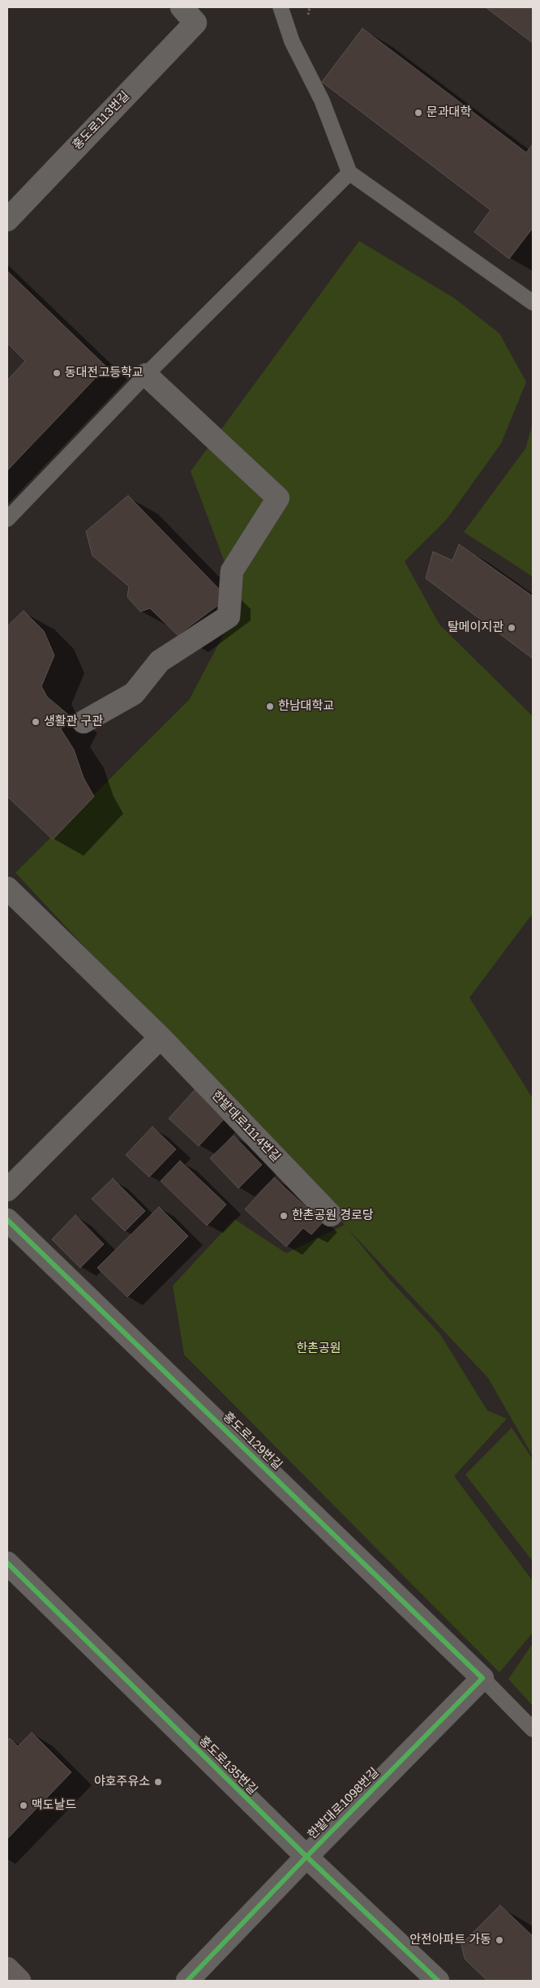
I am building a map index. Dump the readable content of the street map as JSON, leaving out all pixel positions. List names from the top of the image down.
{
  "streets": {
    "street": [
      "홍도로113번길",
      "한밭대로1114번길",
      "홍도로129번길",
      "홍도로135번길",
      "한밭대로1098번길"
    ]
  },
  "crossings": [
    ["홍도로129번길", "한밭대로1098번길"],
    ["홍도로135번길", "한밭대로1098번길"]
  ],
  "parks": ["한촌공원"],
  "places": [
    "문과대학",
    "동대전고등학교",
    "탈메이지관",
    "한남대학교",
    "생활관 구관",
    "한촌공원 경로당",
    "야호주유소",
    "맥도날드",
    "안전아파트 가동"
  ]
}
